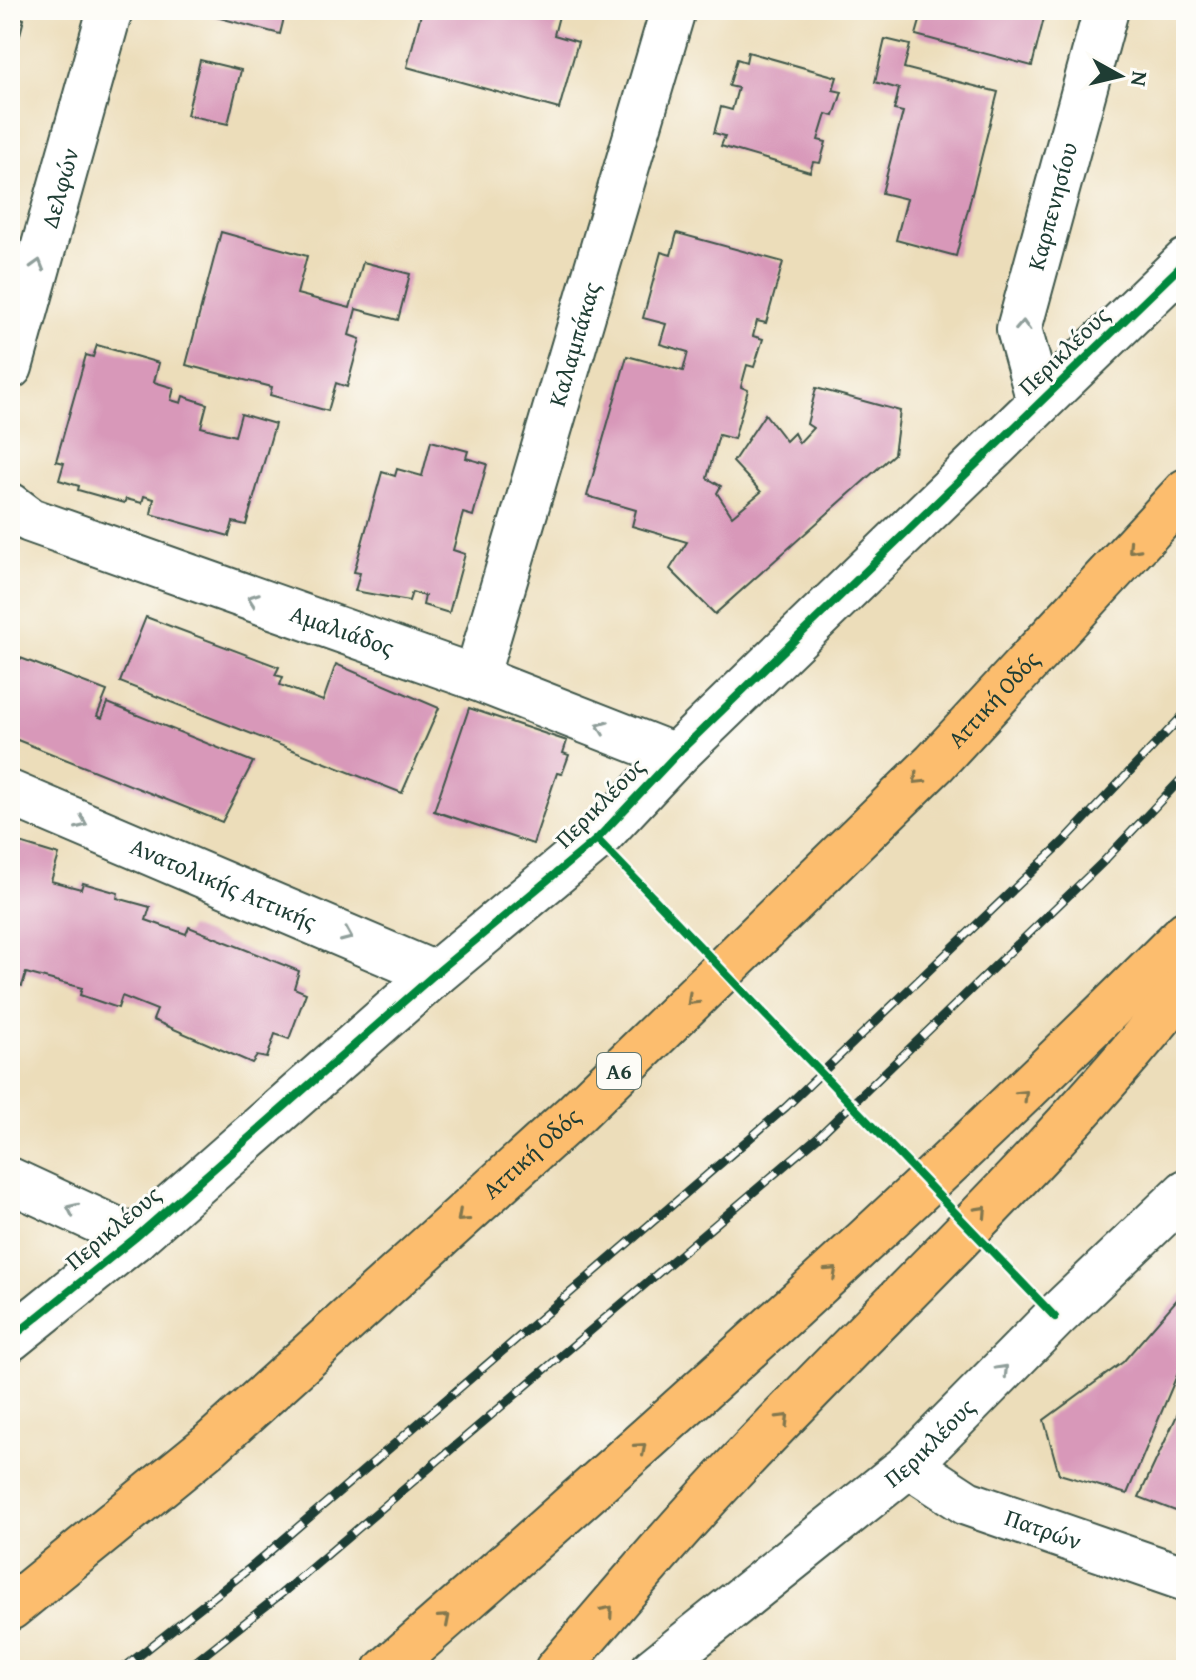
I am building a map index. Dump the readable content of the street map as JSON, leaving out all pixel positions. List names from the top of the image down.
{
  "streets": {
    "highway": ["Αττική Οδός", "Α6"],
    "street": [
      "Δελφών",
      "Καρπενησίου",
      "Καλαμπάκας",
      "Περικλέους",
      "Αμαλιάδος",
      "Ανατολικής Αττικής",
      "Πατρών"
    ]
  },
  "crossings": [
    ["Καρπενησίου", "Περικλέους"],
    ["Καλαμπάκας", "Αμαλιάδος"],
    ["Περικλέους", "Αμαλιάδος"],
    ["Περικλέους", "Ανατολικής Αττικής"],
    ["Περικλέους", "Πατρών"]
  ],
  "one_way": [
    "Δελφών",
    "Καρπενησίου",
    "Αμαλιάδος",
    "Ανατολικής Αττικής"
  ],
  "north": "right"
}
